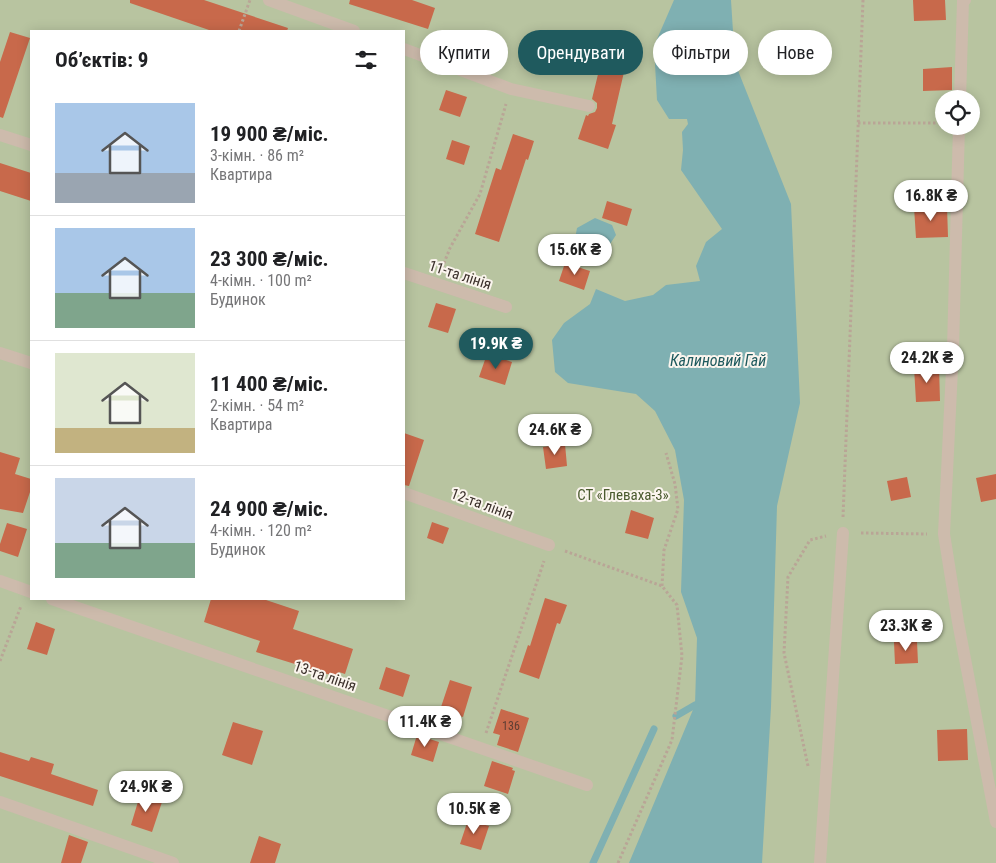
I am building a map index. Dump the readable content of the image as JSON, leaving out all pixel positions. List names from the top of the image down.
{
  "streets": {
    "lane": ["11-та лінія", "12-та лінія", "13-та лінія"]
  },
  "water": ["Калиновий Гай"],
  "parks": ["СТ «Глеваха-3»"],
  "house_numbers": ["136"],
  "page": {
    "chip": [
      "Купити",
      "Орендувати",
      "Фільтри",
      "Нове"
    ],
    "heading": "Об’єктів: 9",
    "list": [
      {
        "name": "19 900 ₴/міс.",
        "note": "3-кімн. · 86 m² · Квартира"
      },
      {
        "name": "23 300 ₴/міс.",
        "note": "4-кімн. · 100 m² · Будинок"
      },
      {
        "name": "11 400 ₴/міс.",
        "note": "2-кімн. · 54 m² · Квартира"
      },
      {
        "name": "24 900 ₴/міс.",
        "note": "4-кімн. · 120 m² · Будинок"
      }
    ],
    "price": [
      "16.8K ₴",
      "15.6K ₴",
      "19.9K ₴",
      "24.2K ₴",
      "24.6K ₴",
      "23.3K ₴",
      "11.4K ₴",
      "24.9K ₴",
      "10.5K ₴"
    ]
  }
}
